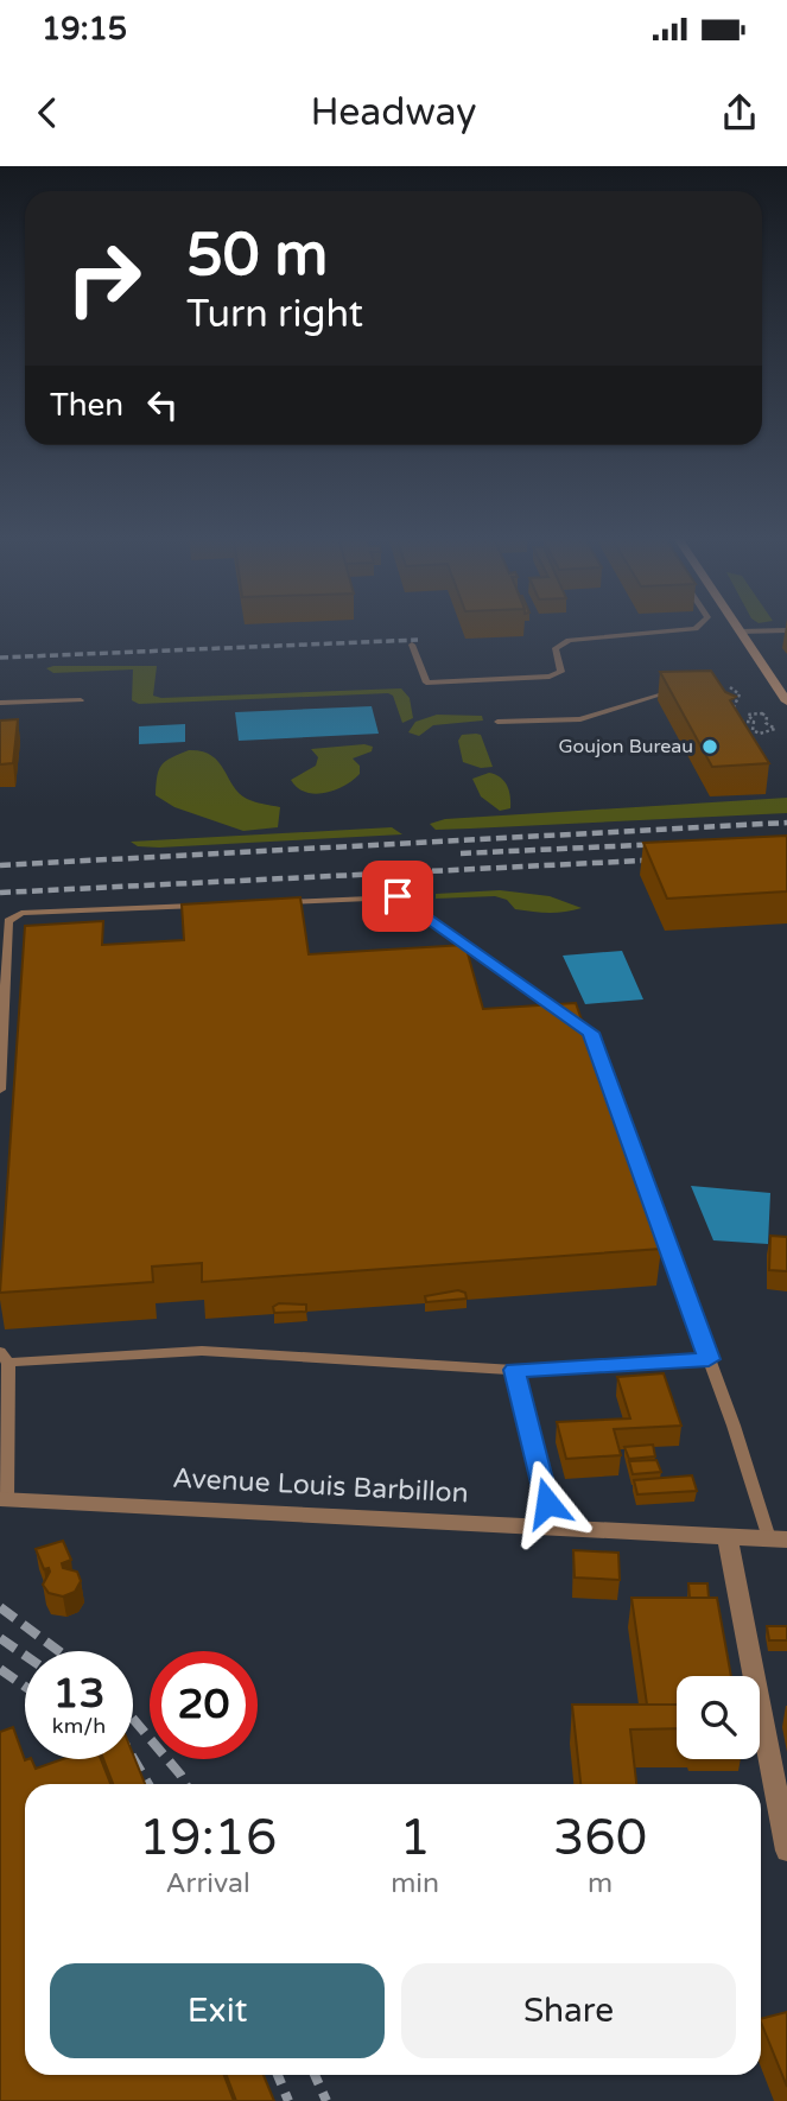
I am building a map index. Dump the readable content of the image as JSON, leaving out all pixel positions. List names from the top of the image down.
{
  "streets": {
    "street": ["Avenue Louis Barbillon"]
  },
  "places": ["Goujon Bureau"],
  "page": {
    "status": "19:15",
    "header": "Headway",
    "turn": ["50 m", "Turn right"],
    "then": "Then",
    "speed": "13 km/h",
    "limit": "20",
    "eta": [
      "19:16",
      "Arrival",
      "1",
      "min",
      "360",
      "m"
    ],
    "buttons": ["Exit", "Share"]
  }
}
